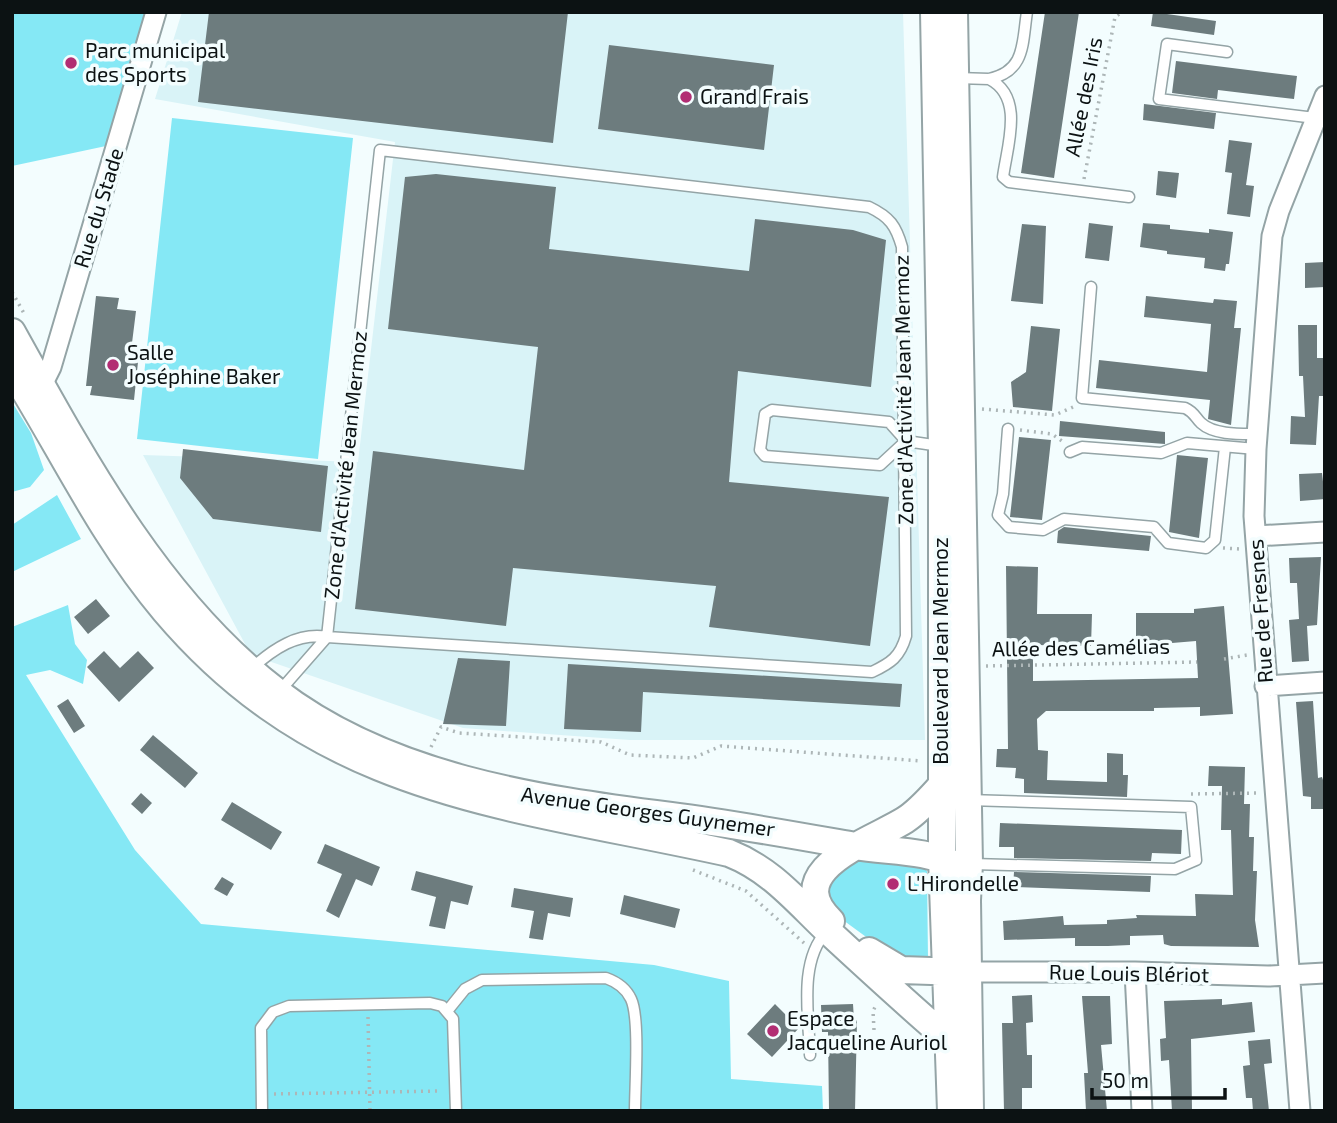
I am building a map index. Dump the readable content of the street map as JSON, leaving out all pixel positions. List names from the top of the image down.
{
  "streets": {
    "main road": ["Boulevard Jean Mermoz", "Avenue Georges Guynemer"],
    "street": ["Rue du Stade", "Rue de Fresnes", "Rue Louis Blériot"],
    "lane": ["Zone d'Activité Jean Mermoz"],
    "path": ["Allée des Iris", "Allée des Camélias"]
  },
  "crossings": [
    ["Rue du Stade", "Avenue Georges Guynemer"],
    ["Zone d'Activité Jean Mermoz", "Avenue Georges Guynemer"],
    ["Rue de Fresnes", "Rue Louis Blériot"],
    ["Allée des Camélias", "Boulevard Jean Mermoz"],
    ["Boulevard Jean Mermoz", "Avenue Georges Guynemer"],
    ["Boulevard Jean Mermoz", "Rue Louis Blériot"]
  ],
  "places": [
    "Parc municipal des Sports",
    "Grand Frais",
    "Salle Joséphine Baker",
    "L'Hirondelle",
    "Espace Jacqueline Auriol"
  ],
  "scale_bar": "50 m"
}
